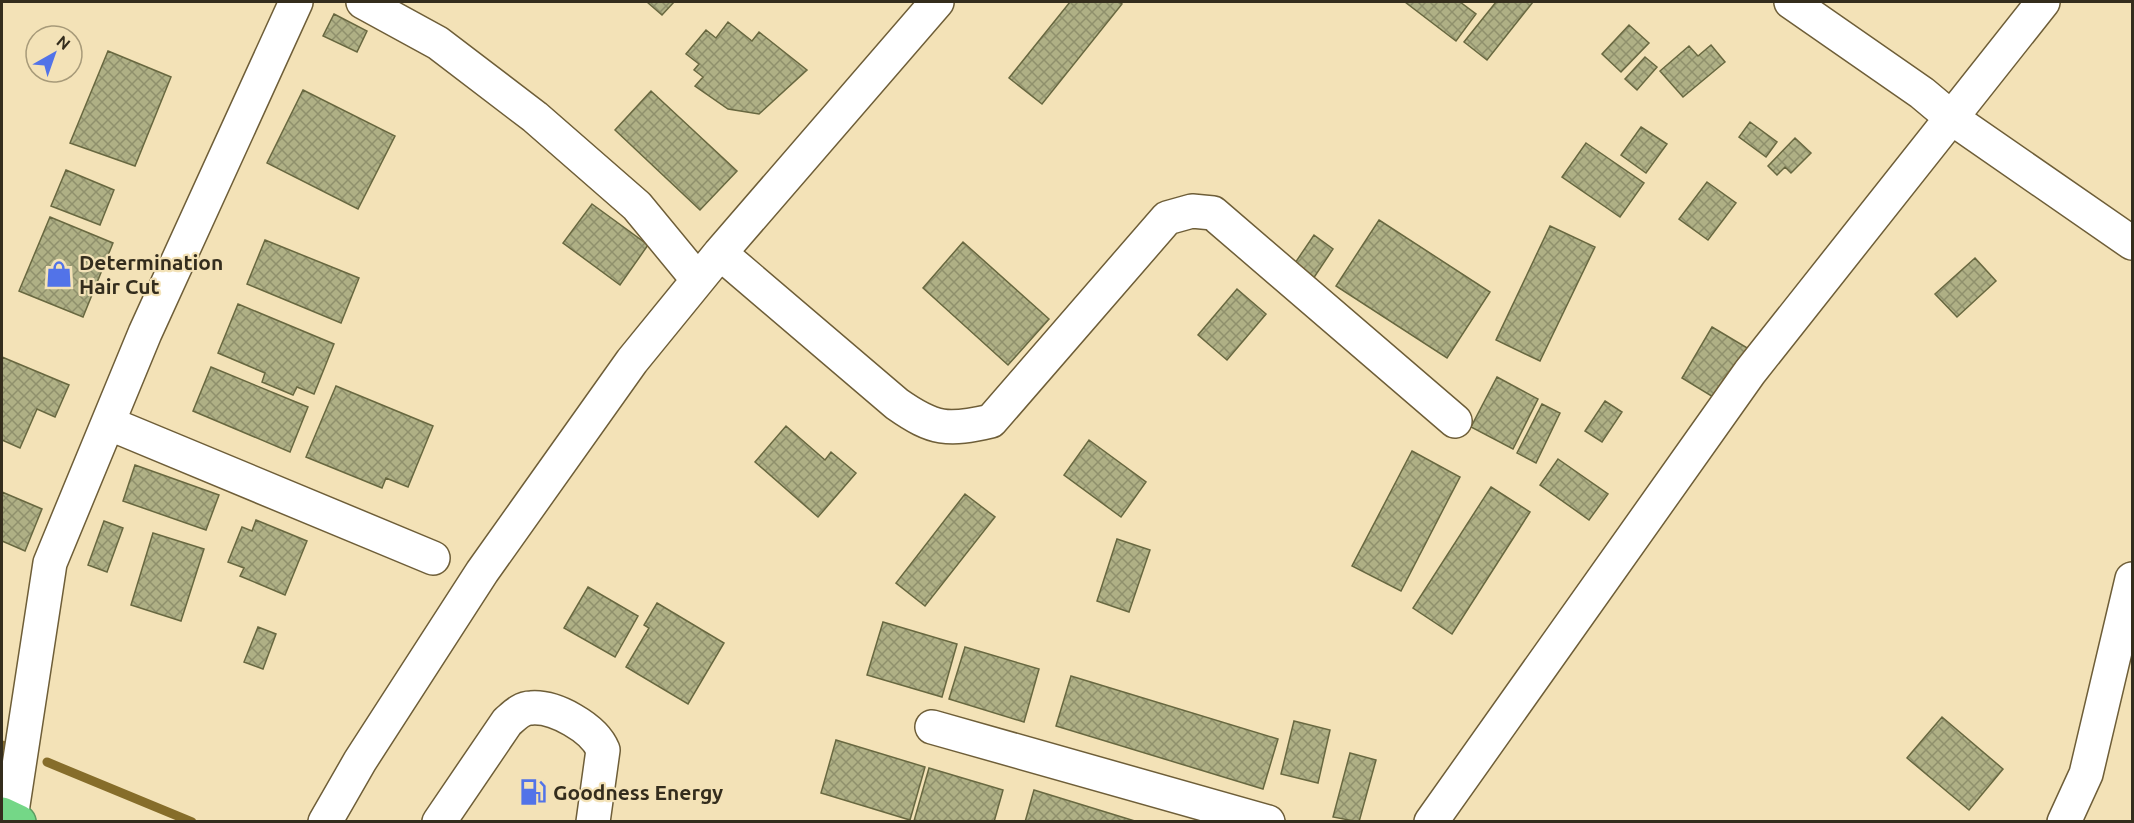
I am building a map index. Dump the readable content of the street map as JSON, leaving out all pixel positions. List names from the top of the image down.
{
  "places": {
    "shop": ["Determination Hair Cut"],
    "fuel station": ["Goodness Energy"]
  },
  "north": "top right"
}
